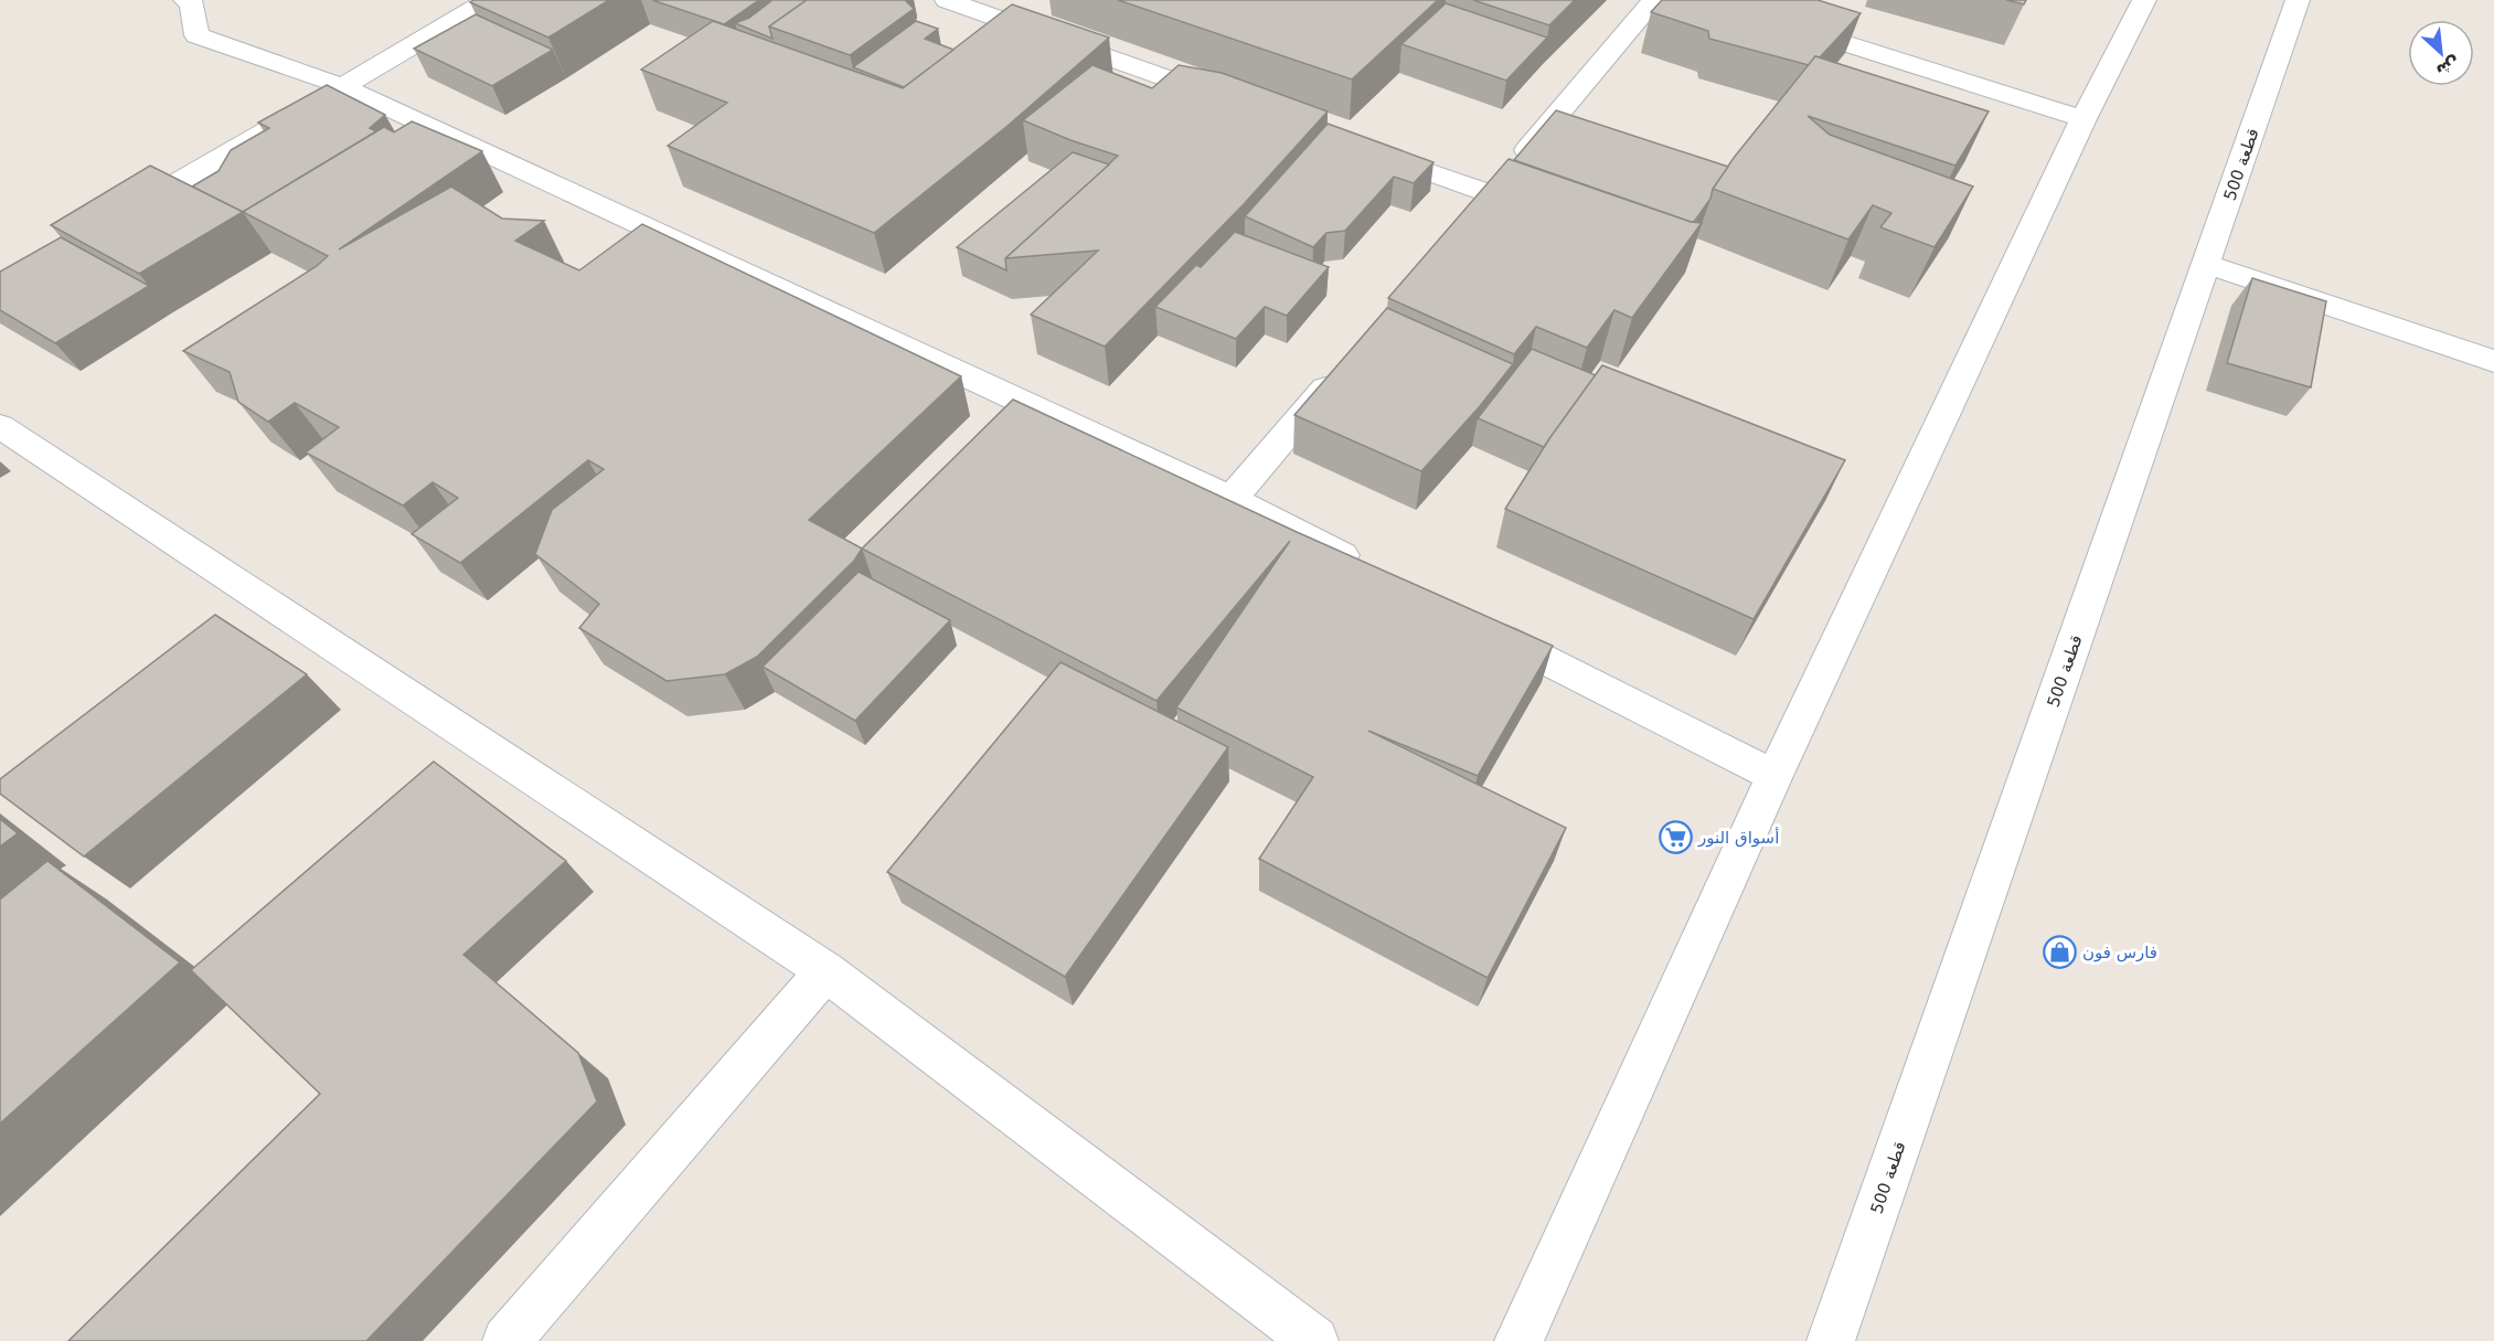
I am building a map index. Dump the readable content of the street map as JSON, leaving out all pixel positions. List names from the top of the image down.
{
  "streets": {
    "street": ["قطعة 500"]
  },
  "places": {
    "supermarket": ["أسواق النور"],
    "shop": ["فارس فون"]
  },
  "north": "bottom right"
}
